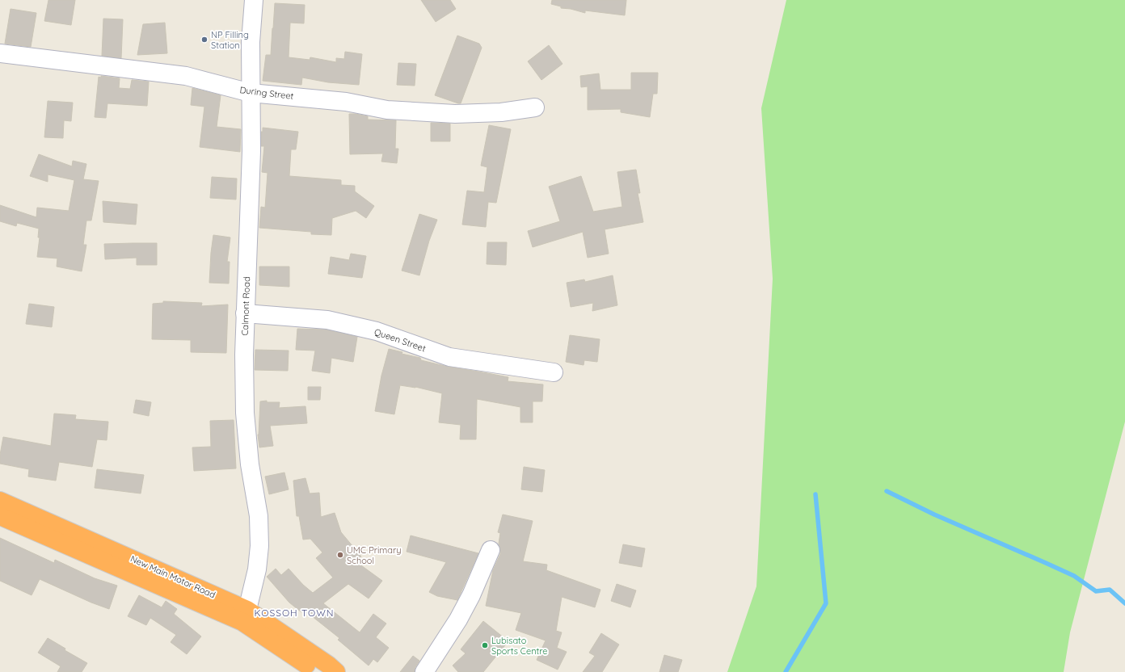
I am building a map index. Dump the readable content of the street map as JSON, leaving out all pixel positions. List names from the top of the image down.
{
  "streets": {
    "highway": ["New Main Motor Road"],
    "street": ["During Street", "Calmont Road", "Queen Street"]
  },
  "crossings": [
    ["During Street", "Calmont Road"],
    ["Calmont Road", "Queen Street"],
    ["Calmont Road", "New Main Motor Road"]
  ],
  "districts": ["KOSSOH TOWN"],
  "places": ["NP Filling Station", "UMC Primary School", "Lubisato Sports Centre"]
}
